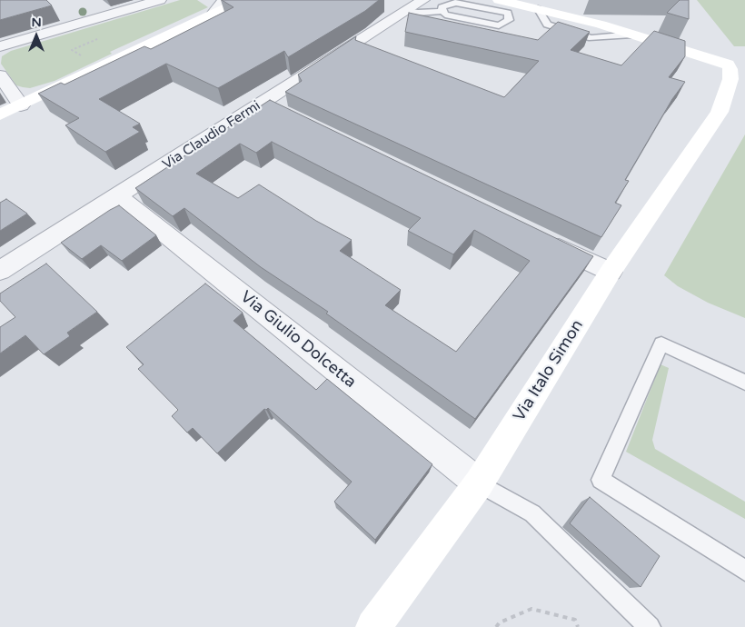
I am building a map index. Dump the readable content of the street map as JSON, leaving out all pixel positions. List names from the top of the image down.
{
  "streets": {
    "main road": ["Via Italo Simon"],
    "street": ["Via Claudio Fermi", "Via Giulio Dolcetta"]
  },
  "crossings": [
    ["Via Claudio Fermi", "Via Giulio Dolcetta"],
    ["Via Giulio Dolcetta", "Via Italo Simon"]
  ],
  "north": "top"
}
